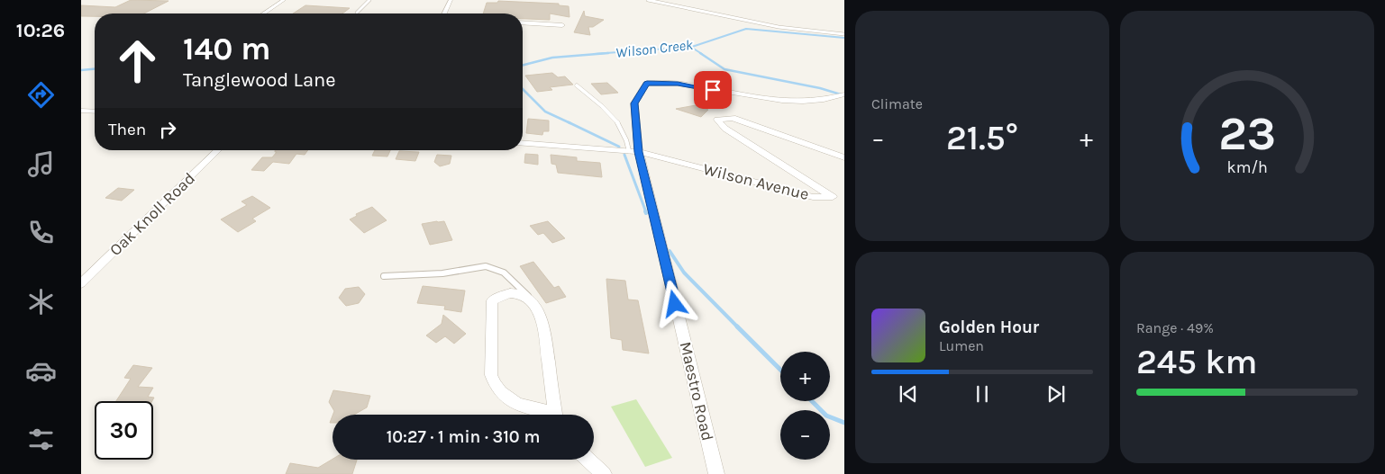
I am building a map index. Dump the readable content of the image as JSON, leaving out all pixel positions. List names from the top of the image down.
{
  "streets": {
    "street": ["Wilson Avenue", "Oak Knoll Road", "Maestro Road"]
  },
  "crossings": [
    ["Wilson Avenue", "Maestro Road"]
  ],
  "water": ["Wilson Creek"],
  "page": {
    "tabs": "10:26",
    "tile": [
      "Climate",
      ["Range · 49%", "245 km"]
    ],
    "turn": ["140 m", "Tanglewood Lane"],
    "then": "Then",
    "heat": ["−", "21.5°", "+"],
    "song": ["Golden Hour", "Lumen"],
    "map_buttons": ["+", "−"],
    "limit": "30",
    "trip": "10:27 · 1 min · 310 m",
    "gauge": ["23", "km/h"]
  }
}
